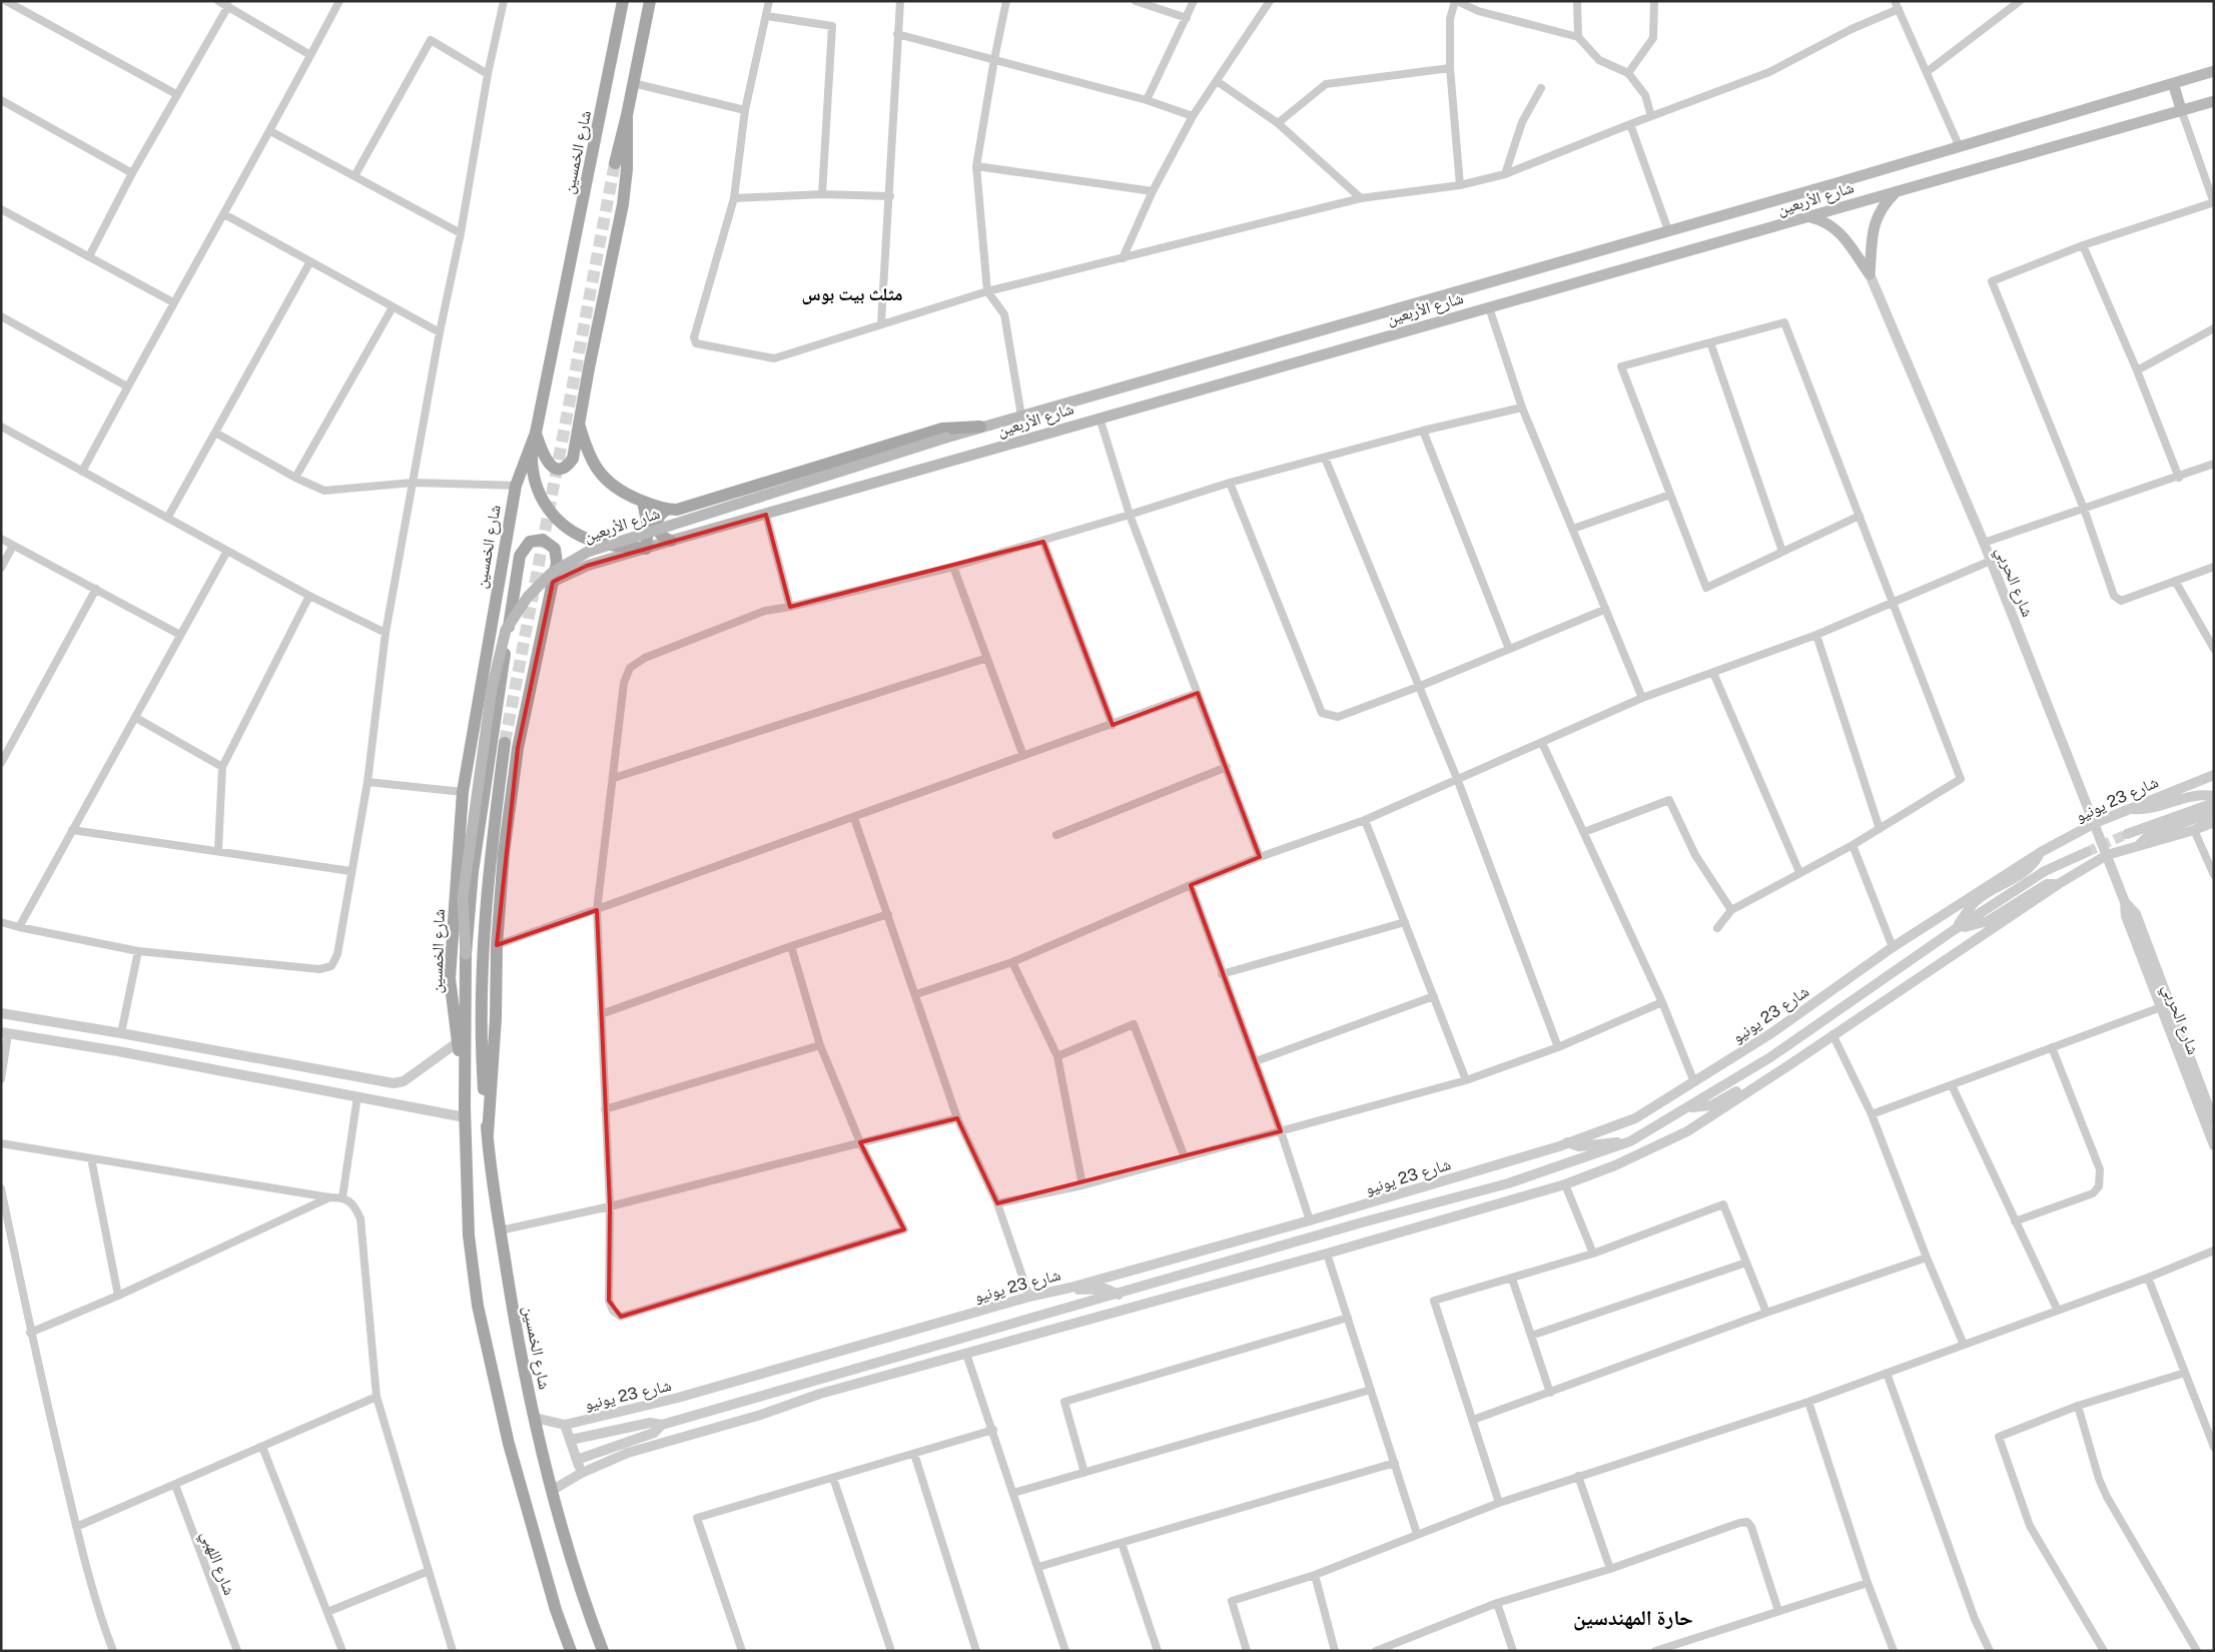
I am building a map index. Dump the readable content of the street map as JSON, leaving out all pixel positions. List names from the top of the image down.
{
  "streets": {
    "main road": ["شارع الخمسين", "شارع الأربعين"],
    "street": ["شارع الحربي", "شارع 23 يونيو", "شارع اللهبي"]
  },
  "crossings": [
    ["شارع الخمسين", "شارع الأربعين"],
    ["شارع الخمسين", "شارع 23 يونيو"],
    ["شارع الحربي", "شارع 23 يونيو"]
  ],
  "districts": ["مثلث بيت بوس", "حارة المهندسين"]
}
